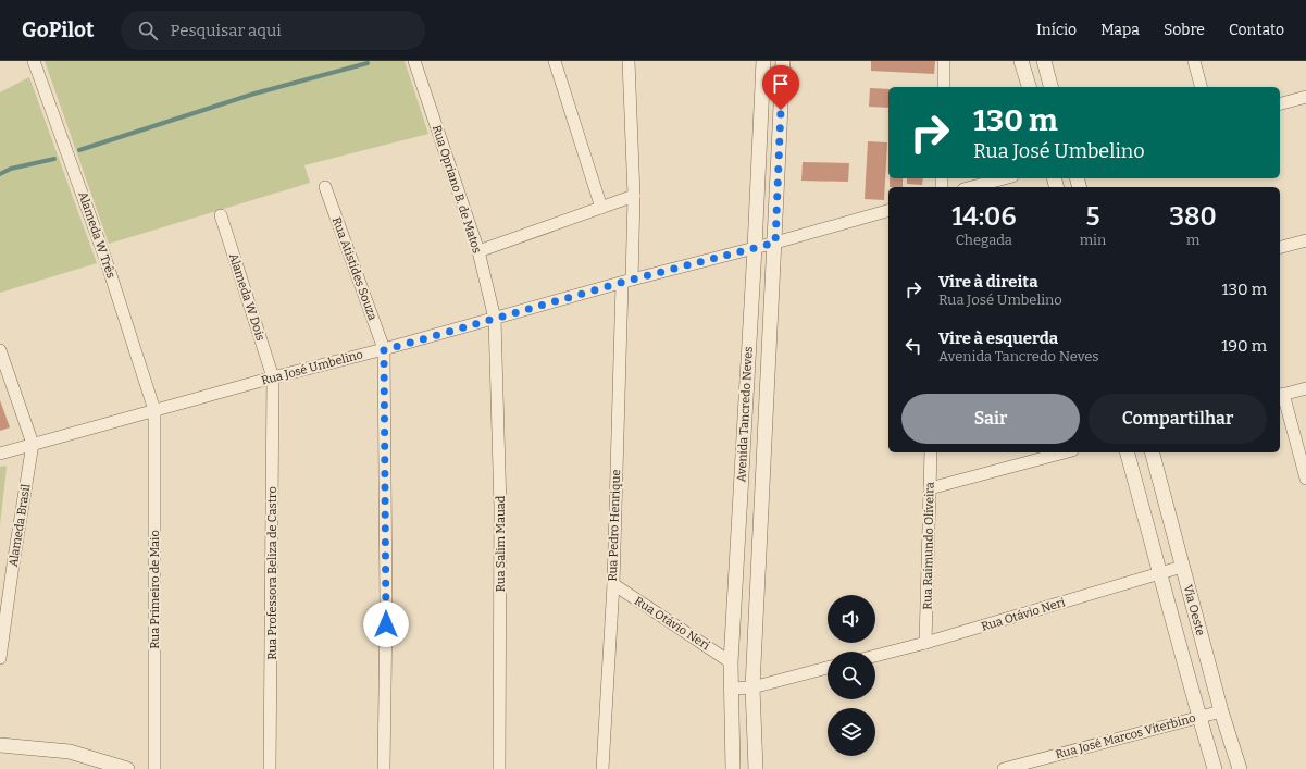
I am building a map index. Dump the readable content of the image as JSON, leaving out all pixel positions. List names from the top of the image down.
{
  "streets": {
    "street": [
      "Rua Opriano B. de Matos",
      "Alameda W Três",
      "Rua Atistides Souza",
      "Alameda W Dois",
      "Rua José Umbelino",
      "Avenida Tancredo Neves",
      "Alameda Brasil",
      "Rua Pedro Henrique",
      "Rua Salim Mauad",
      "Rua Raimundo Oliveira",
      "Rua Professora Beliza de Castro",
      "Rua Primeiro de Maio",
      "Via Oeste",
      "Rua Otávio Neri",
      "Rua José Marcos Viterbino"
    ]
  },
  "crossings": [
    ["Rua Opriano B. de Matos", "Rua José Umbelino"],
    ["Rua Opriano B. de Matos", "Rua Salim Mauad"],
    ["Alameda W Três", "Rua José Umbelino"],
    ["Alameda W Três", "Rua Primeiro de Maio"],
    ["Rua Atistides Souza", "Rua José Umbelino"],
    ["Alameda W Dois", "Rua José Umbelino"],
    ["Alameda W Dois", "Rua Professora Beliza de Castro"],
    ["Rua José Umbelino", "Avenida Tancredo Neves"],
    ["Rua José Umbelino", "Alameda Brasil"],
    ["Rua José Umbelino", "Rua Pedro Henrique"],
    ["Rua José Umbelino", "Rua Salim Mauad"],
    ["Rua José Umbelino", "Rua Professora Beliza de Castro"],
    ["Rua José Umbelino", "Rua Primeiro de Maio"],
    ["Avenida Tancredo Neves", "Rua Otávio Neri"],
    ["Rua Pedro Henrique", "Rua Otávio Neri"],
    ["Rua Raimundo Oliveira", "Rua Otávio Neri"],
    ["Via Oeste", "Rua Otávio Neri"],
    ["Via Oeste", "Rua José Marcos Viterbino"]
  ],
  "page": {
    "header": "GoPilot",
    "search": "Pesquisar aqui",
    "nav": [
      "Início",
      "Mapa",
      "Sobre",
      "Contato"
    ],
    "turn": ["130 m", "Rua José Umbelino"],
    "eta": [
      "14:06",
      "Chegada",
      "5",
      "min",
      "380",
      "m"
    ],
    "list": [
      {
        "name": "Vire à direita",
        "note": "Rua José Umbelino",
        "value": "130 m"
      },
      {
        "name": "Vire à esquerda",
        "note": "Avenida Tancredo Neves",
        "value": "190 m"
      }
    ],
    "buttons": ["Sair", "Compartilhar"]
  }
}
